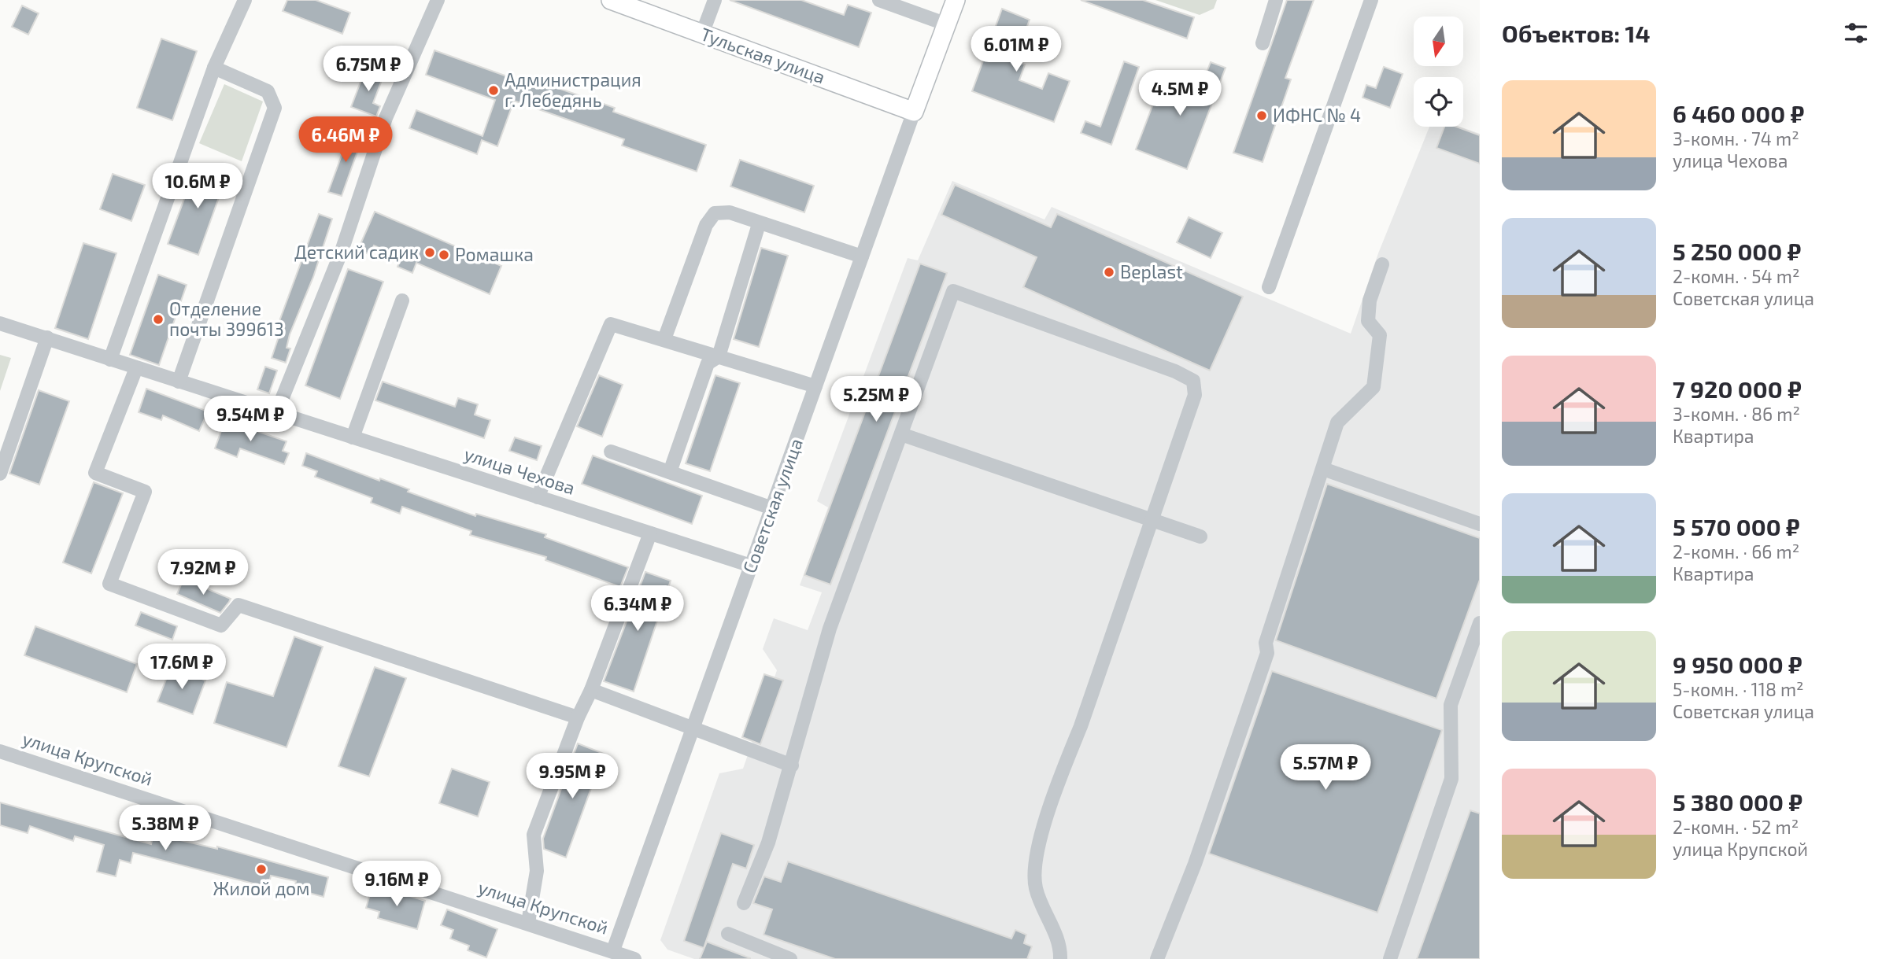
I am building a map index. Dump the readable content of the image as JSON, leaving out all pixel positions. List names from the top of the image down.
{
  "streets": {
    "main road": ["Тульская улица", "Советская улица"],
    "street": ["улица Чехова", "улица Крупской"]
  },
  "crossings": [
    ["Тульская улица", "Советская улица"],
    ["улица Чехова", "Советская улица"],
    ["Советская улица", "улица Крупской"]
  ],
  "places": [
    "Администрация г. Лебедянь",
    "ИФНС № 4",
    "Детский садик",
    "Ромашка",
    "Beplast",
    "Отделение почты 399613",
    "Жилой дом"
  ],
  "north": "bottom",
  "page": {
    "heading": "Объектов: 14",
    "price": [
      "6.01M ₽",
      "6.75M ₽",
      "4.5M ₽",
      "6.46M ₽",
      "10.6M ₽",
      "5.25M ₽",
      "9.54M ₽",
      "7.92M ₽",
      "6.34M ₽",
      "17.6M ₽",
      "5.57M ₽",
      "9.95M ₽",
      "5.38M ₽",
      "9.16M ₽"
    ],
    "list": [
      {
        "name": "6 460 000 ₽",
        "note": "3-комн. · 74 m² · улица Чехова"
      },
      {
        "name": "5 250 000 ₽",
        "note": "2-комн. · 54 m² · Советская улица"
      },
      {
        "name": "7 920 000 ₽",
        "note": "3-комн. · 86 m² · Квартира"
      },
      {
        "name": "5 570 000 ₽",
        "note": "2-комн. · 66 m² · Квартира"
      },
      {
        "name": "9 950 000 ₽",
        "note": "5-комн. · 118 m² · Советская улица"
      },
      {
        "name": "5 380 000 ₽",
        "note": "2-комн. · 52 m² · улица Крупской"
      }
    ]
  }
}
